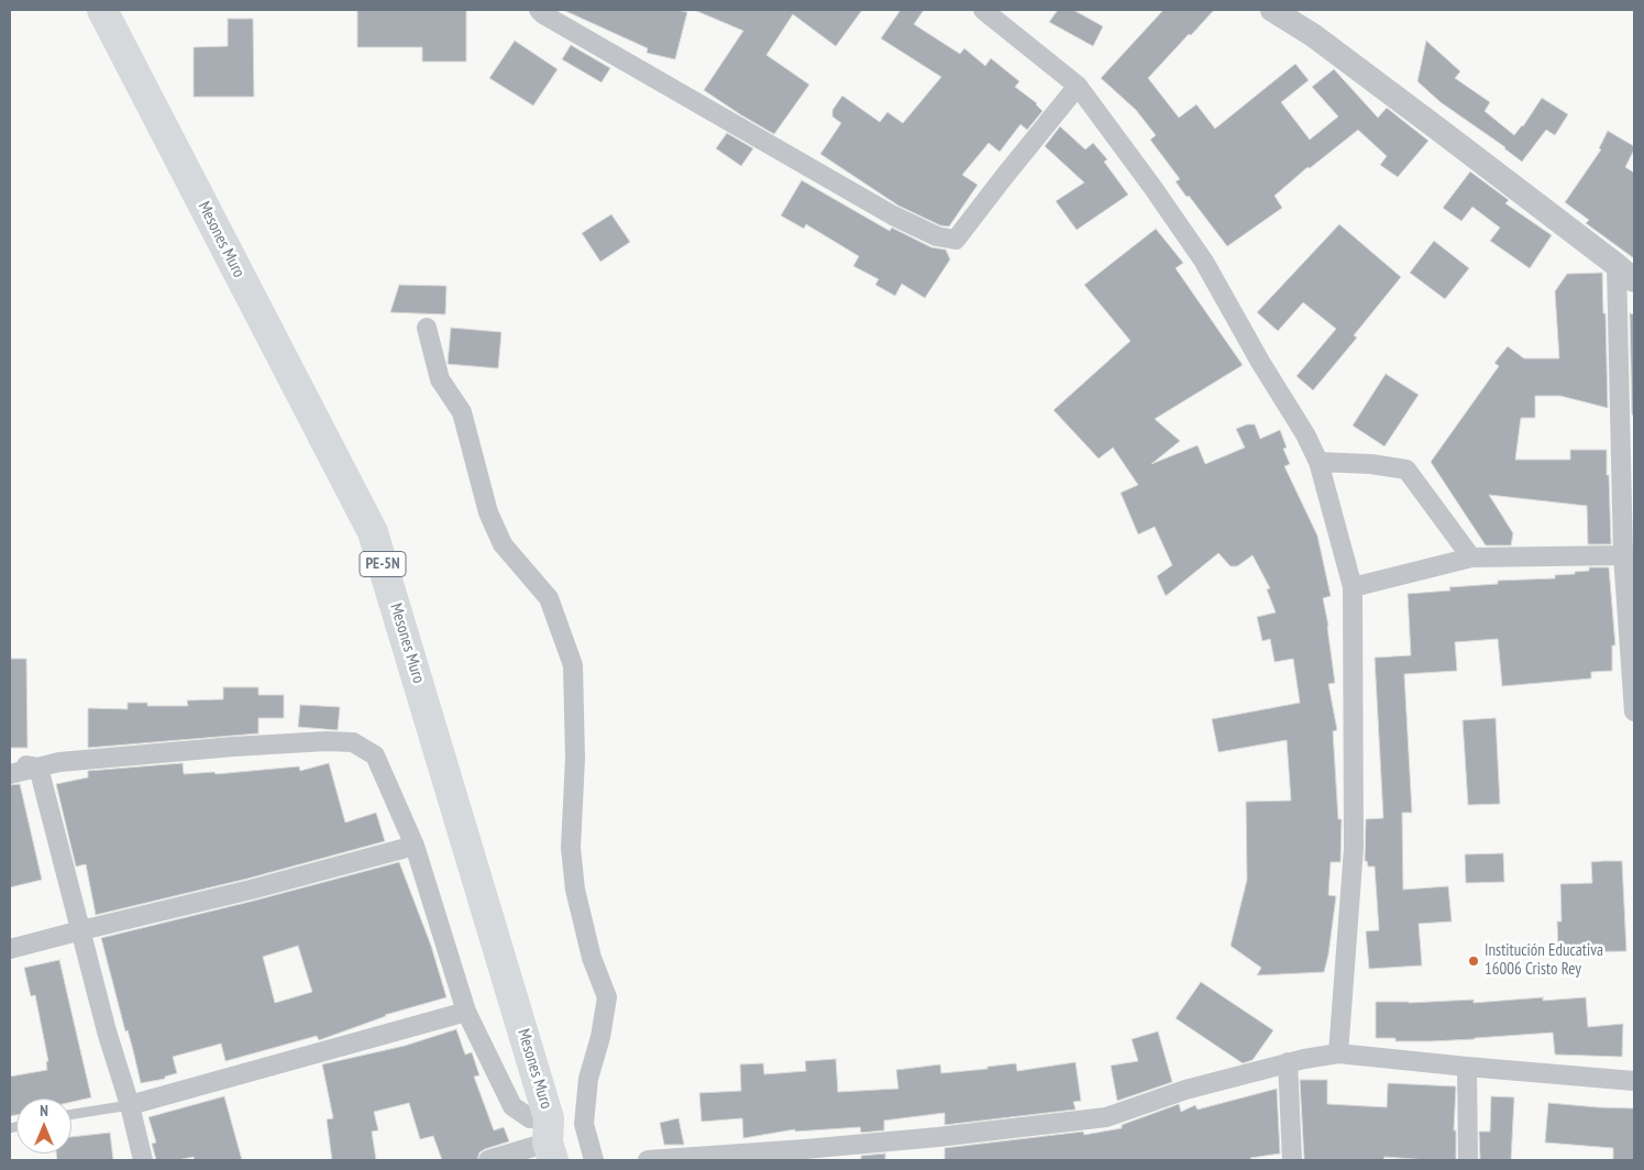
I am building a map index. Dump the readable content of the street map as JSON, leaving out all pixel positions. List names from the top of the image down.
{
  "streets": {
    "highway": ["Mesones Muro", "PE-5N"]
  },
  "places": ["Institución Educativa 16006 Cristo Rey"],
  "north": "top"
}
